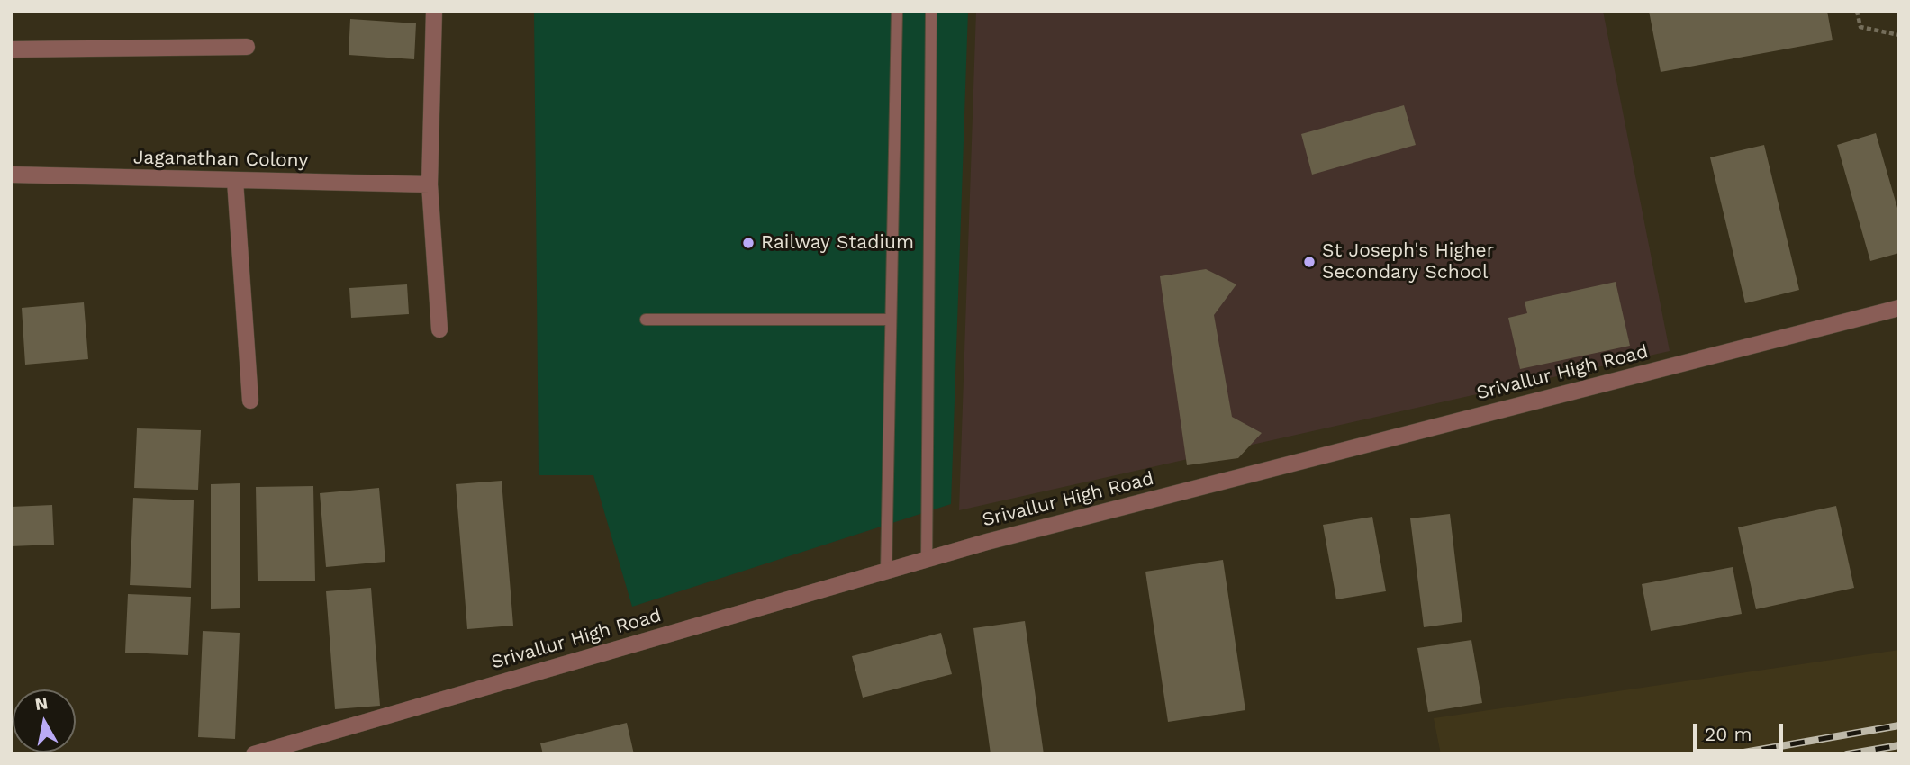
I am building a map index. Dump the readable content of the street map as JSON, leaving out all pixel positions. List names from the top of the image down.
{
  "streets": {
    "street": ["Jaganathan Colony", "Srivallur High Road"]
  },
  "places": ["Railway Stadium", "St Joseph's Higher Secondary School"],
  "scale_bar": "20 m",
  "north": "top"
}
